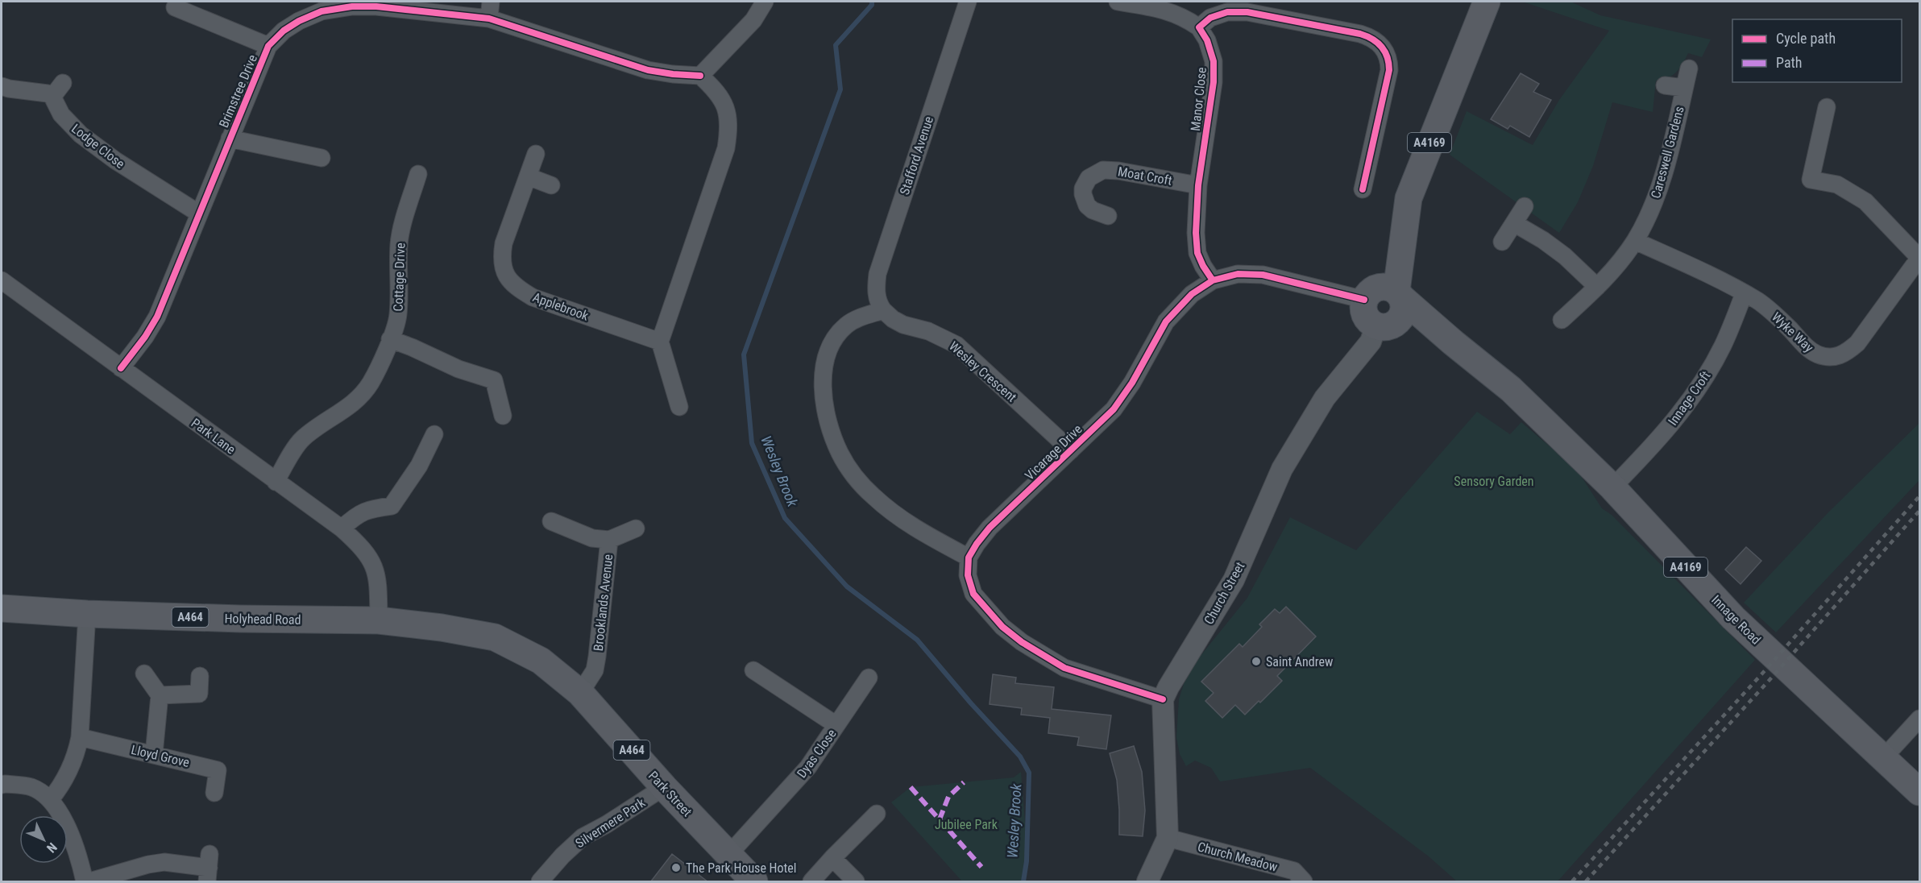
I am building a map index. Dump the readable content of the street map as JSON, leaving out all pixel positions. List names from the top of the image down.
{
  "streets": {
    "main road": [
      "A4169",
      "A464",
      "Holyhead Road",
      "Innage Road",
      "Park Street"
    ],
    "street": [
      "Brimstree Drive",
      "Manor Close",
      "Lodge Close",
      "Careswell Gardens",
      "Stafford Avenue",
      "Moat Croft",
      "Cottage Drive",
      "Applebrook",
      "Wyke Way",
      "Wesley Crescent",
      "Innage Croft",
      "Park Lane",
      "Vicarage Drive",
      "Church Street",
      "Brooklands Avenue",
      "Dyas Close",
      "Lloyd Grove",
      "Silvermere Park",
      "Church Meadow"
    ]
  },
  "crossings": [
    ["Brimstree Drive", "Lodge Close"],
    ["Brimstree Drive", "Park Lane"],
    ["Manor Close", "Moat Croft"],
    ["Manor Close", "Vicarage Drive"],
    ["A4169", "Vicarage Drive"],
    ["A4169", "Church Street"],
    ["A4169", "Innage Road"],
    ["Careswell Gardens", "Wyke Way"],
    ["Stafford Avenue", "Wesley Crescent"],
    ["Cottage Drive", "Park Lane"],
    ["Wyke Way", "Innage Croft"],
    ["Wesley Crescent", "Vicarage Drive"],
    ["Innage Croft", "Innage Road"],
    ["Park Lane", "Holyhead Road"],
    ["Church Street", "Innage Road"],
    ["Church Street", "Church Meadow"],
    ["Brooklands Avenue", "Park Street"],
    ["Holyhead Road", "Park Street"],
    ["Dyas Close", "Park Street"],
    ["Park Street", "Silvermere Park"]
  ],
  "water": ["Wesley Brook"],
  "parks": ["Sensory Garden", "Jubilee Park"],
  "places": ["Saint Andrew", "The Park House Hotel"],
  "legend": ["Cycle path", "Path"],
  "north": "bottom right"
}
